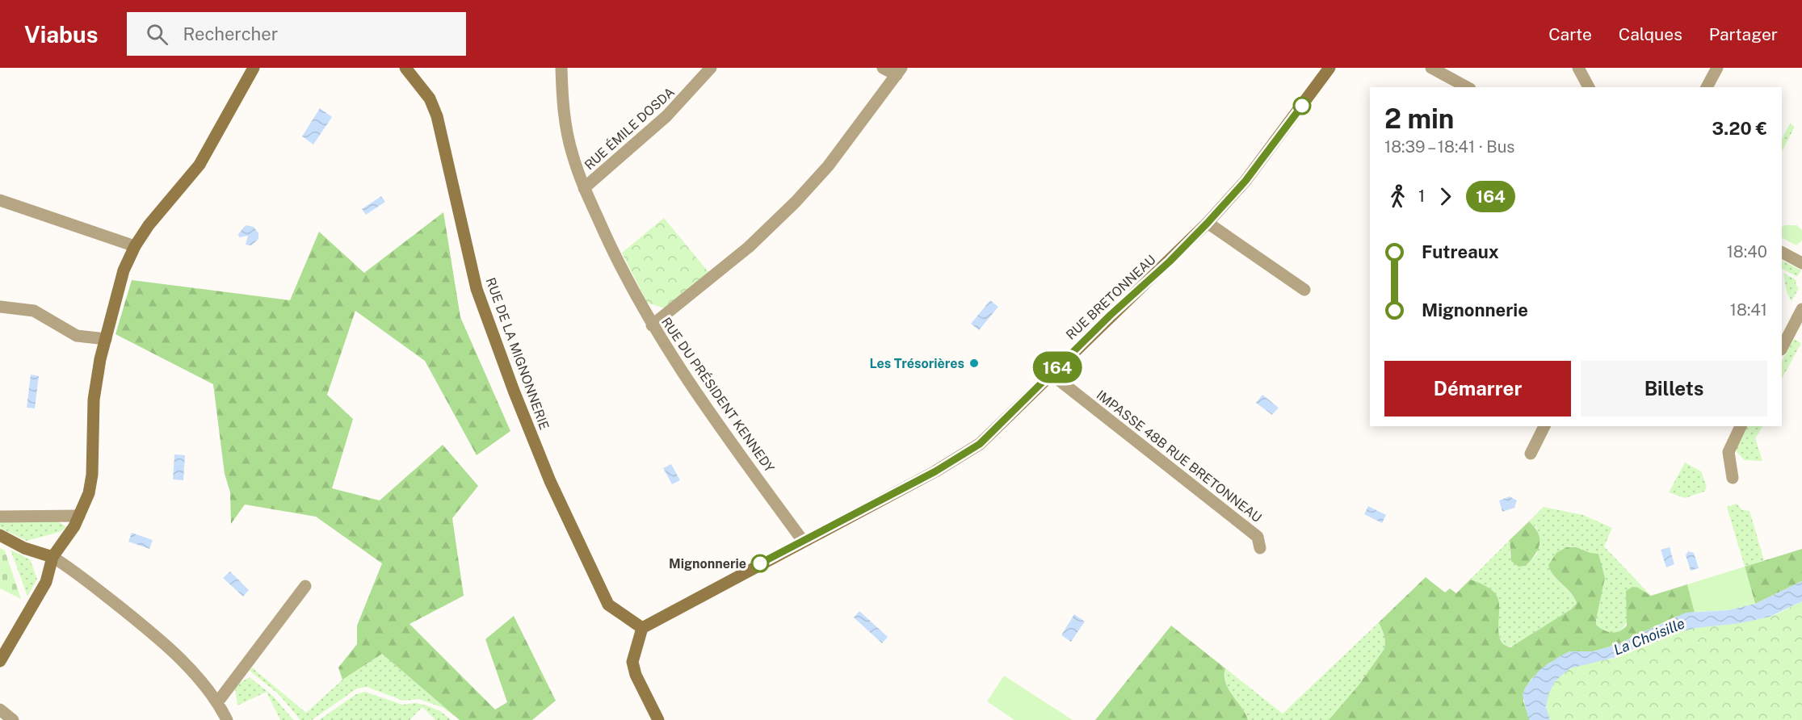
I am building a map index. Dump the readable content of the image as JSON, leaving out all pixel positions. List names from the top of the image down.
{
  "streets": {
    "street": [
      "RUE ÉMILE DOSDA",
      "RUE BRETONNEAU",
      "RUE DE LA MIGNONNERIE",
      "RUE DU PRÉSIDENT KENNEDY",
      "IMPASSE 48B RUE BRETONNEAU"
    ]
  },
  "crossings": [
    ["RUE ÉMILE DOSDA", "RUE DU PRÉSIDENT KENNEDY"],
    ["RUE BRETONNEAU", "RUE DE LA MIGNONNERIE"],
    ["RUE BRETONNEAU", "RUE DU PRÉSIDENT KENNEDY"],
    ["RUE BRETONNEAU", "IMPASSE 48B RUE BRETONNEAU"]
  ],
  "water": ["La Choisille"],
  "places": ["Les Trésorières", "Mignonnerie"],
  "lines": ["bus line 164"],
  "page": {
    "header": "Viabus",
    "search": "Rechercher",
    "nav": ["Carte", "Calques", "Partager"],
    "on_map": "164",
    "heading": ["2 min", "18:39 – 18:41 · Bus", "3.20 €"],
    "legs": ["1", "164"],
    "list": [
      {
        "name": "Futreaux",
        "value": "18:40"
      },
      {
        "name": "Mignonnerie",
        "value": "18:41"
      }
    ],
    "buttons": ["Démarrer", "Billets"]
  }
}
